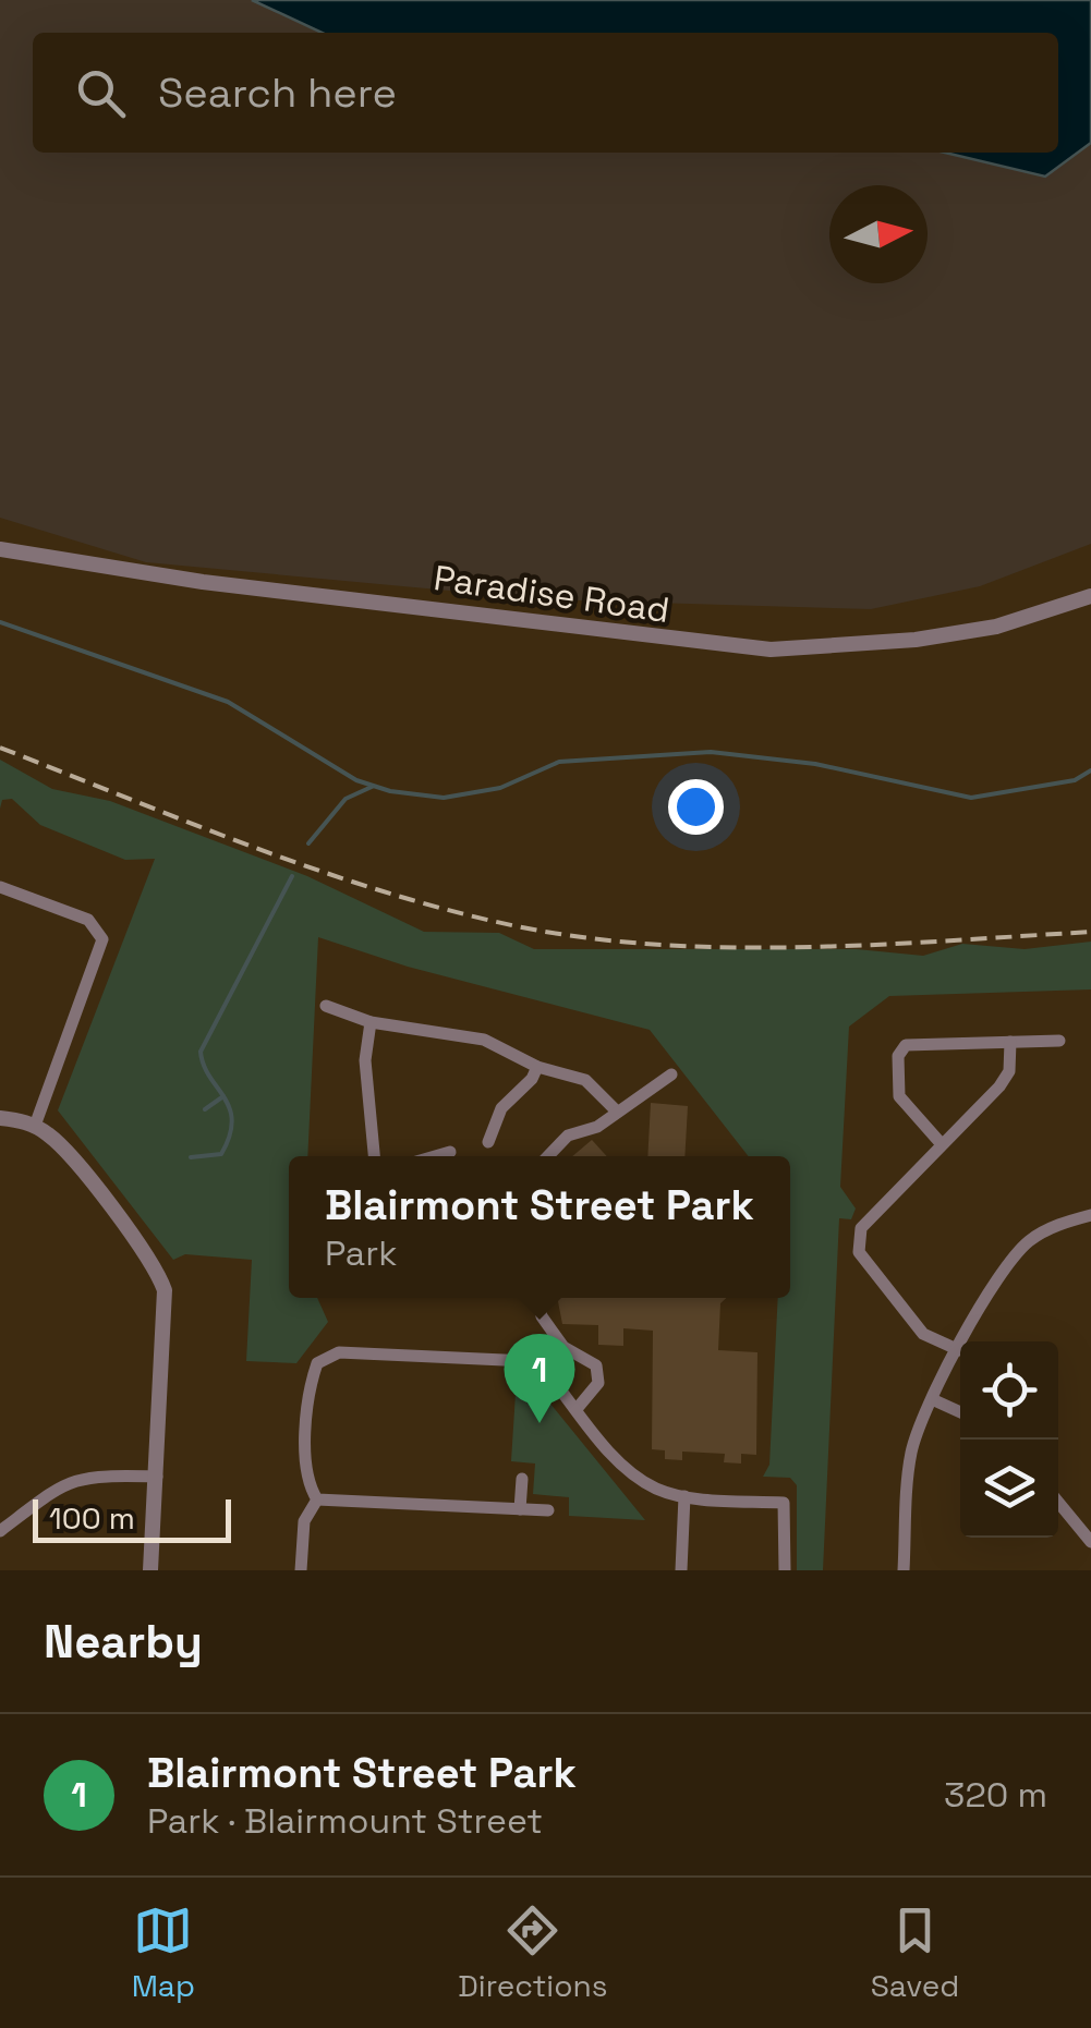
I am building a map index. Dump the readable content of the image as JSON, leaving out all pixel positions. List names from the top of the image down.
{
  "streets": {
    "street": ["Paradise Road"]
  },
  "scale_bar": "100 m",
  "north": "right",
  "page": {
    "search": "Search here",
    "popup": ["Blairmont Street Park", "Park"],
    "pins": "1",
    "scale": "100 m",
    "heading": "Nearby",
    "list": [
      {
        "mark": "1",
        "name": "Blairmont Street Park",
        "note": "Park · Blairmount Street",
        "value": "320 m"
      }
    ],
    "nav": ["Map", "Directions", "Saved"]
  }
}
